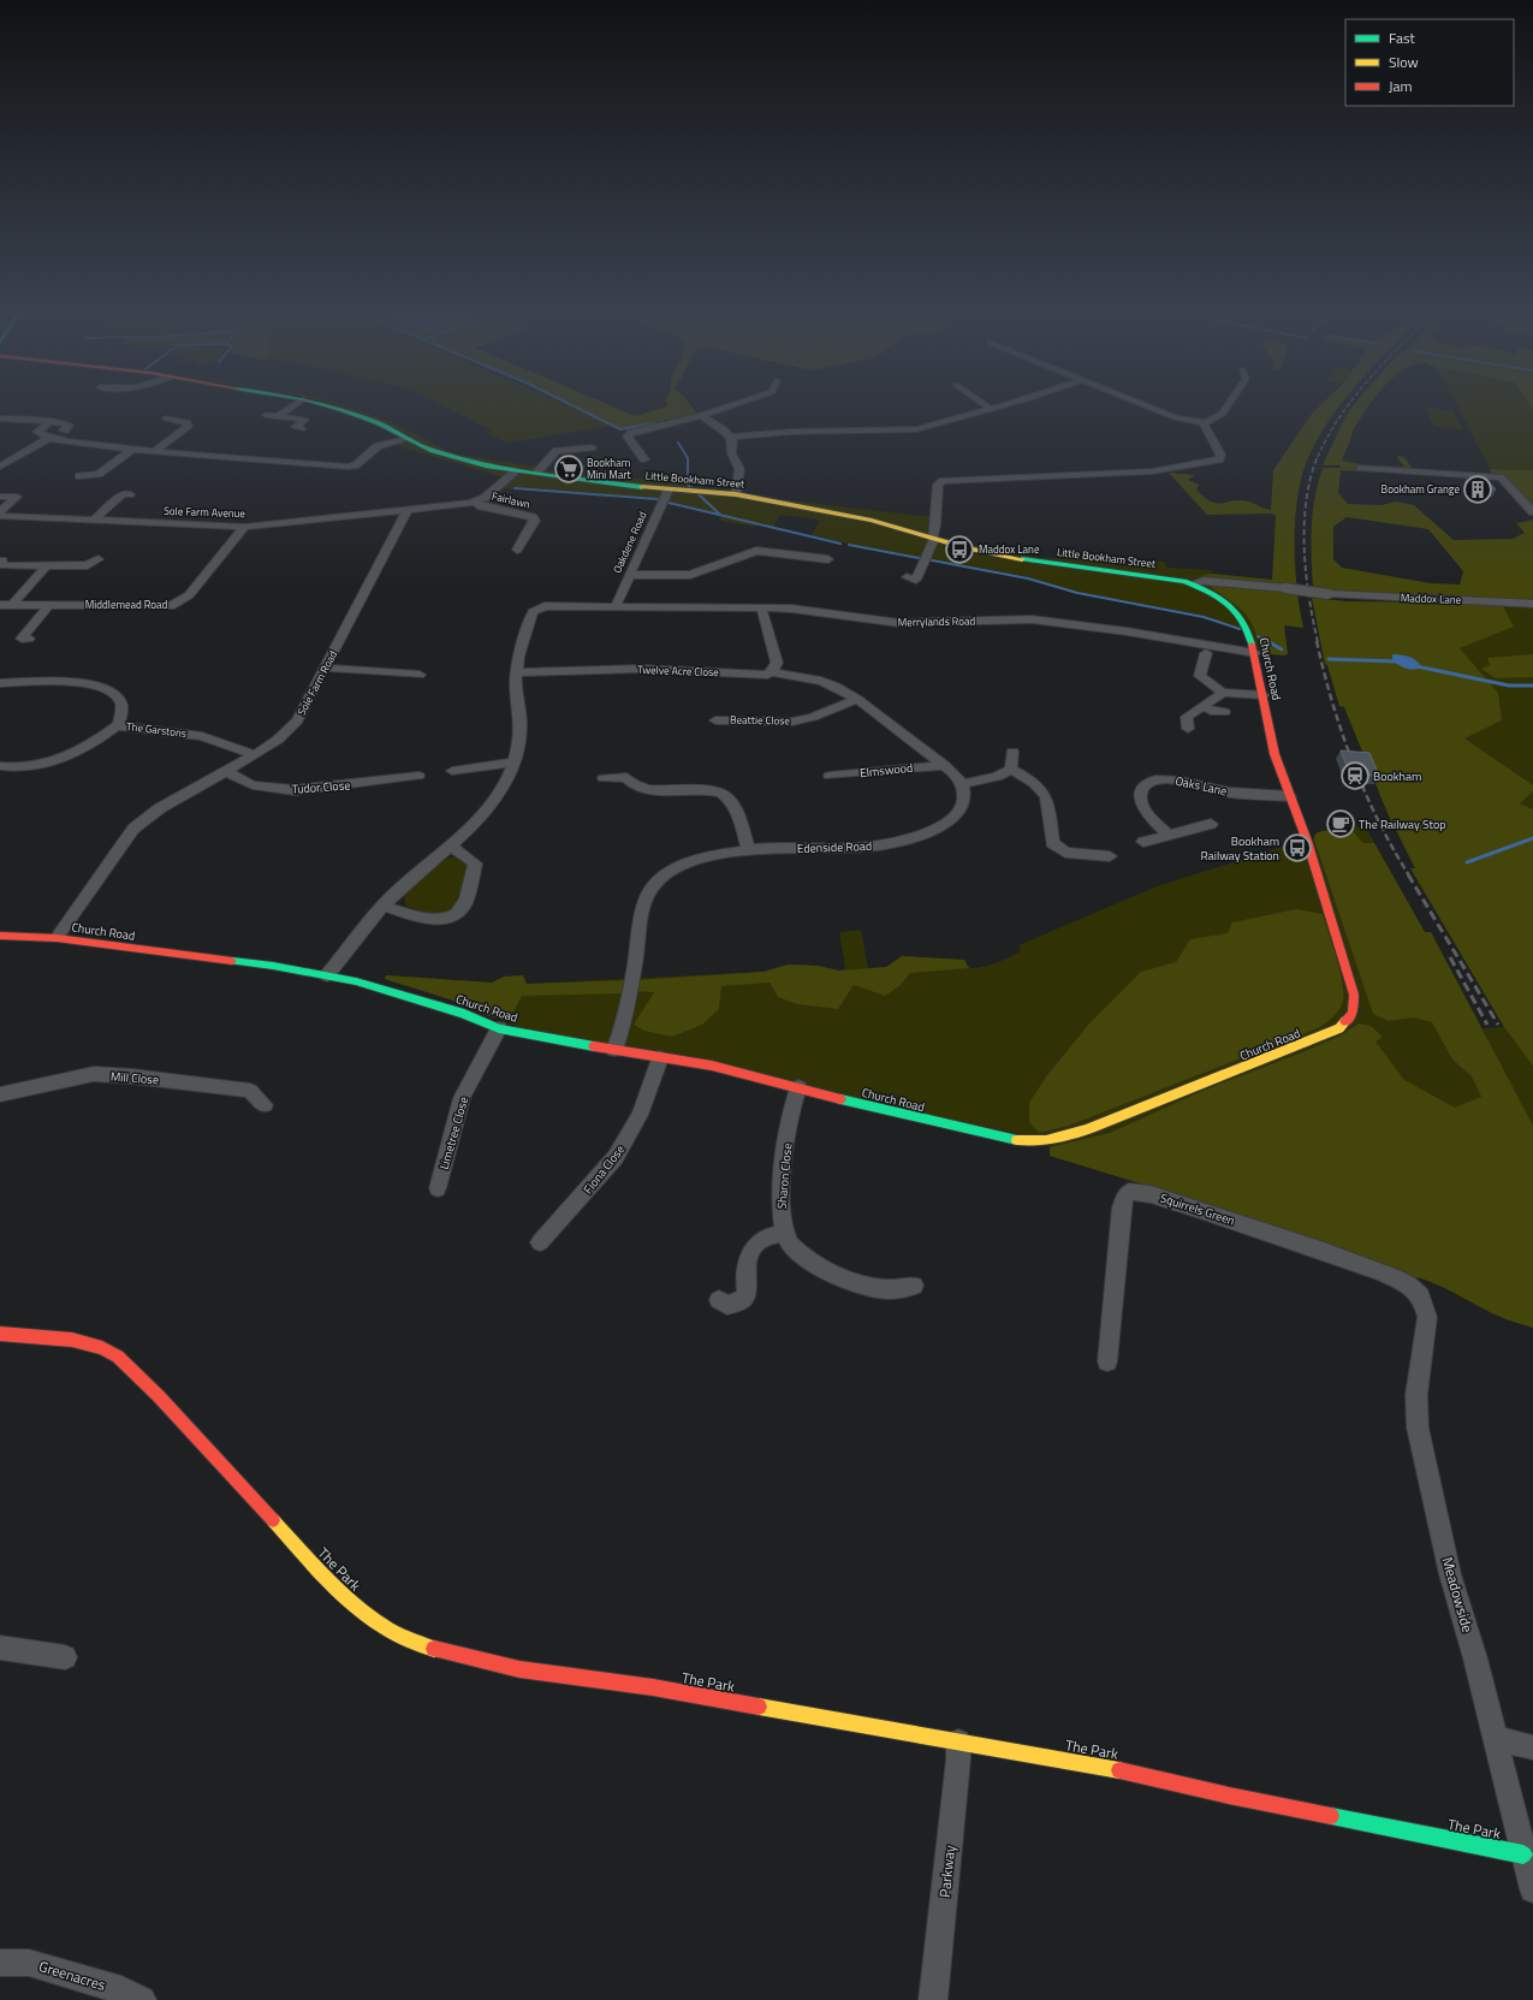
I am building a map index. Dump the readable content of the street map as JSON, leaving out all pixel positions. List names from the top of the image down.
{
  "streets": {
    "street": [
      "Little Bookham Street",
      "Fairlawn",
      "Sole Farm Avenue",
      "Oakdene Road",
      "Maddox Lane",
      "Middlemead Road",
      "Merrylands Road",
      "Church Road",
      "Twelve Acre Close",
      "Sole Farm Road",
      "Beattie Close",
      "The Garstons",
      "Elmswood",
      "Oaks Lane",
      "Tudor Close",
      "Edenside Road",
      "Mill Close",
      "Limetree Close",
      "Fiona Close",
      "Sharon Close",
      "Squirrels Green",
      "The Park",
      "Meadowside",
      "Parkway",
      "Greenacres"
    ]
  },
  "crossings": [
    ["Little Bookham Street", "Oakdene Road"],
    ["Little Bookham Street", "Maddox Lane"],
    ["Little Bookham Street", "Church Road"],
    ["Sole Farm Avenue", "Middlemead Road"],
    ["Sole Farm Avenue", "Sole Farm Road"],
    ["Oakdene Road", "Merrylands Road"],
    ["Merrylands Road", "Church Road"],
    ["Merrylands Road", "Twelve Acre Close"],
    ["Church Road", "Sole Farm Road"],
    ["Church Road", "Oaks Lane"],
    ["Church Road", "Edenside Road"],
    ["Church Road", "Limetree Close"],
    ["Church Road", "Fiona Close"],
    ["Church Road", "Sharon Close"],
    ["Sole Farm Road", "The Garstons"],
    ["Sole Farm Road", "Tudor Close"],
    ["Squirrels Green", "Meadowside"],
    ["The Park", "Meadowside"],
    ["The Park", "Parkway"]
  ],
  "places": {
    "supermarket": ["Bookham Mini Mart"],
    "building": ["Bookham Grange"],
    "bus stop": ["Maddox Lane", "Bookham Railway Station"],
    "station": ["Bookham"],
    "cafe": ["The Railway Stop"]
  },
  "legend": ["Fast", "Slow", "Jam"]
}
